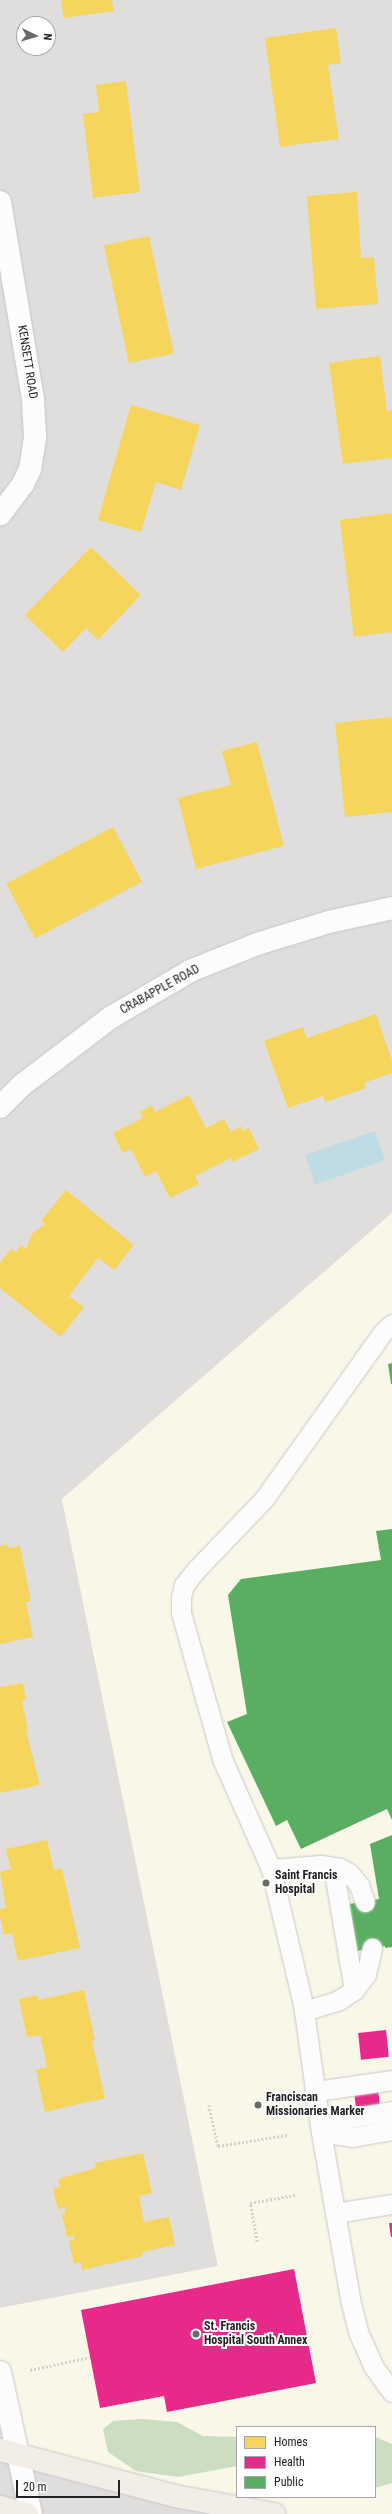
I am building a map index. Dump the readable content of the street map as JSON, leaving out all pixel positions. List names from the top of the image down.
{
  "streets": {
    "street": ["KENSETT ROAD", "CRABAPPLE ROAD"]
  },
  "places": ["Saint Francis Hospital", "Franciscan Missionaries Marker", "St. Francis Hospital South Annex"],
  "legend": ["Homes", "Health", "Public"],
  "scale_bar": "20 m",
  "north": "right"
}
